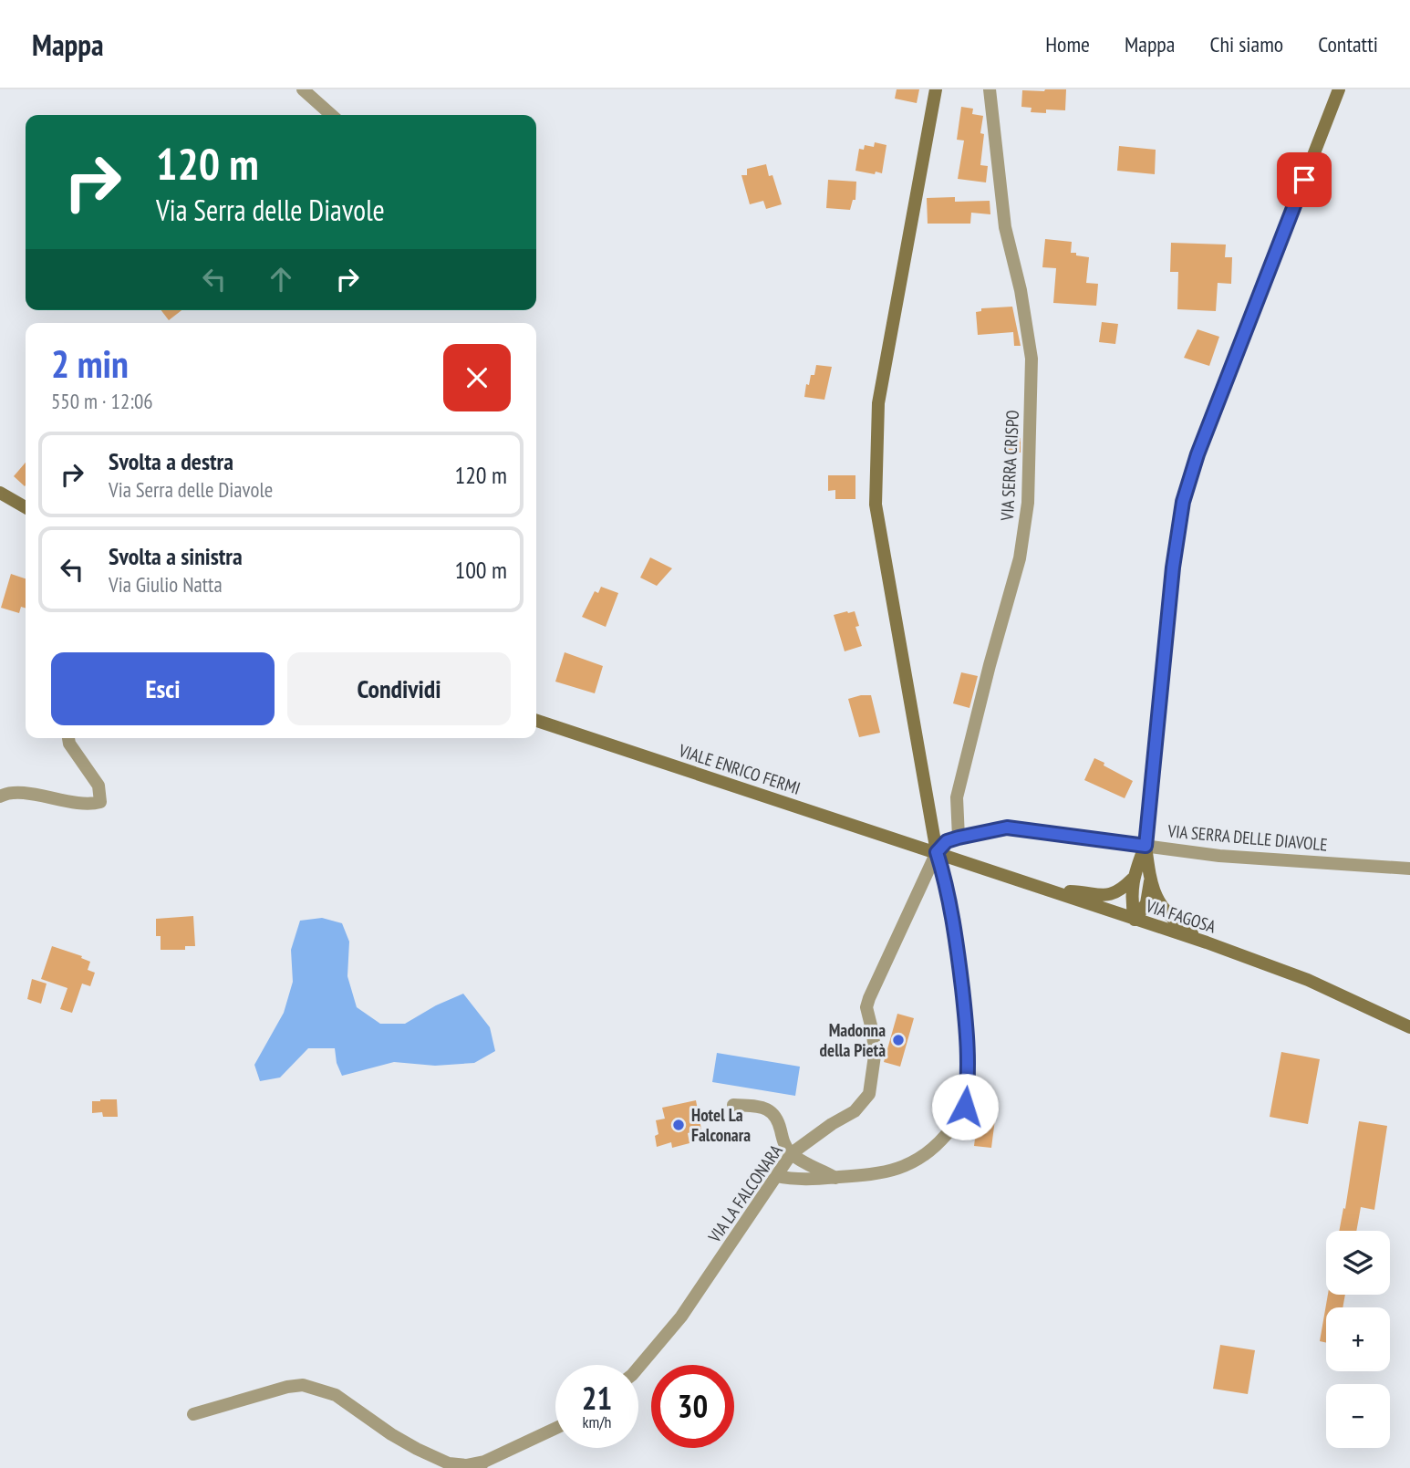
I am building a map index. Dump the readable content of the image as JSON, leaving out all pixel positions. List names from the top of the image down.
{
  "streets": {
    "street": [
      "VIA SERRA CRISPO",
      "VIALE ENRICO FERMI",
      "VIA SERRA DELLE DIAVOLE",
      "VIA FAGOSA",
      "VIA LA FALCONARA"
    ]
  },
  "crossings": [
    ["VIA SERRA CRISPO", "VIA SERRA DELLE DIAVOLE"],
    ["VIALE ENRICO FERMI", "VIA SERRA DELLE DIAVOLE"],
    ["VIALE ENRICO FERMI", "VIA FAGOSA"],
    ["VIALE ENRICO FERMI", "VIA LA FALCONARA"],
    ["VIA SERRA DELLE DIAVOLE", "VIA FAGOSA"],
    ["VIA SERRA DELLE DIAVOLE", "VIA LA FALCONARA"],
    ["VIA FAGOSA", "VIA LA FALCONARA"]
  ],
  "places": ["Madonna della Pietà", "Hotel La Falconara"],
  "page": {
    "header": "Mappa",
    "nav": [
      "Home",
      "Mappa",
      "Chi siamo",
      "Contatti"
    ],
    "turn": ["120 m", "Via Serra delle Diavole"],
    "heading": ["2 min", "550 m · 12:06"],
    "list": [
      {
        "name": "Svolta a destra",
        "note": "Via Serra delle Diavole",
        "value": "120 m"
      },
      {
        "name": "Svolta a sinistra",
        "note": "Via Giulio Natta",
        "value": "100 m"
      }
    ],
    "buttons": ["Esci", "Condividi"],
    "map_buttons": ["+", "−"],
    "speed": "21 km/h",
    "limit": "30"
  }
}
